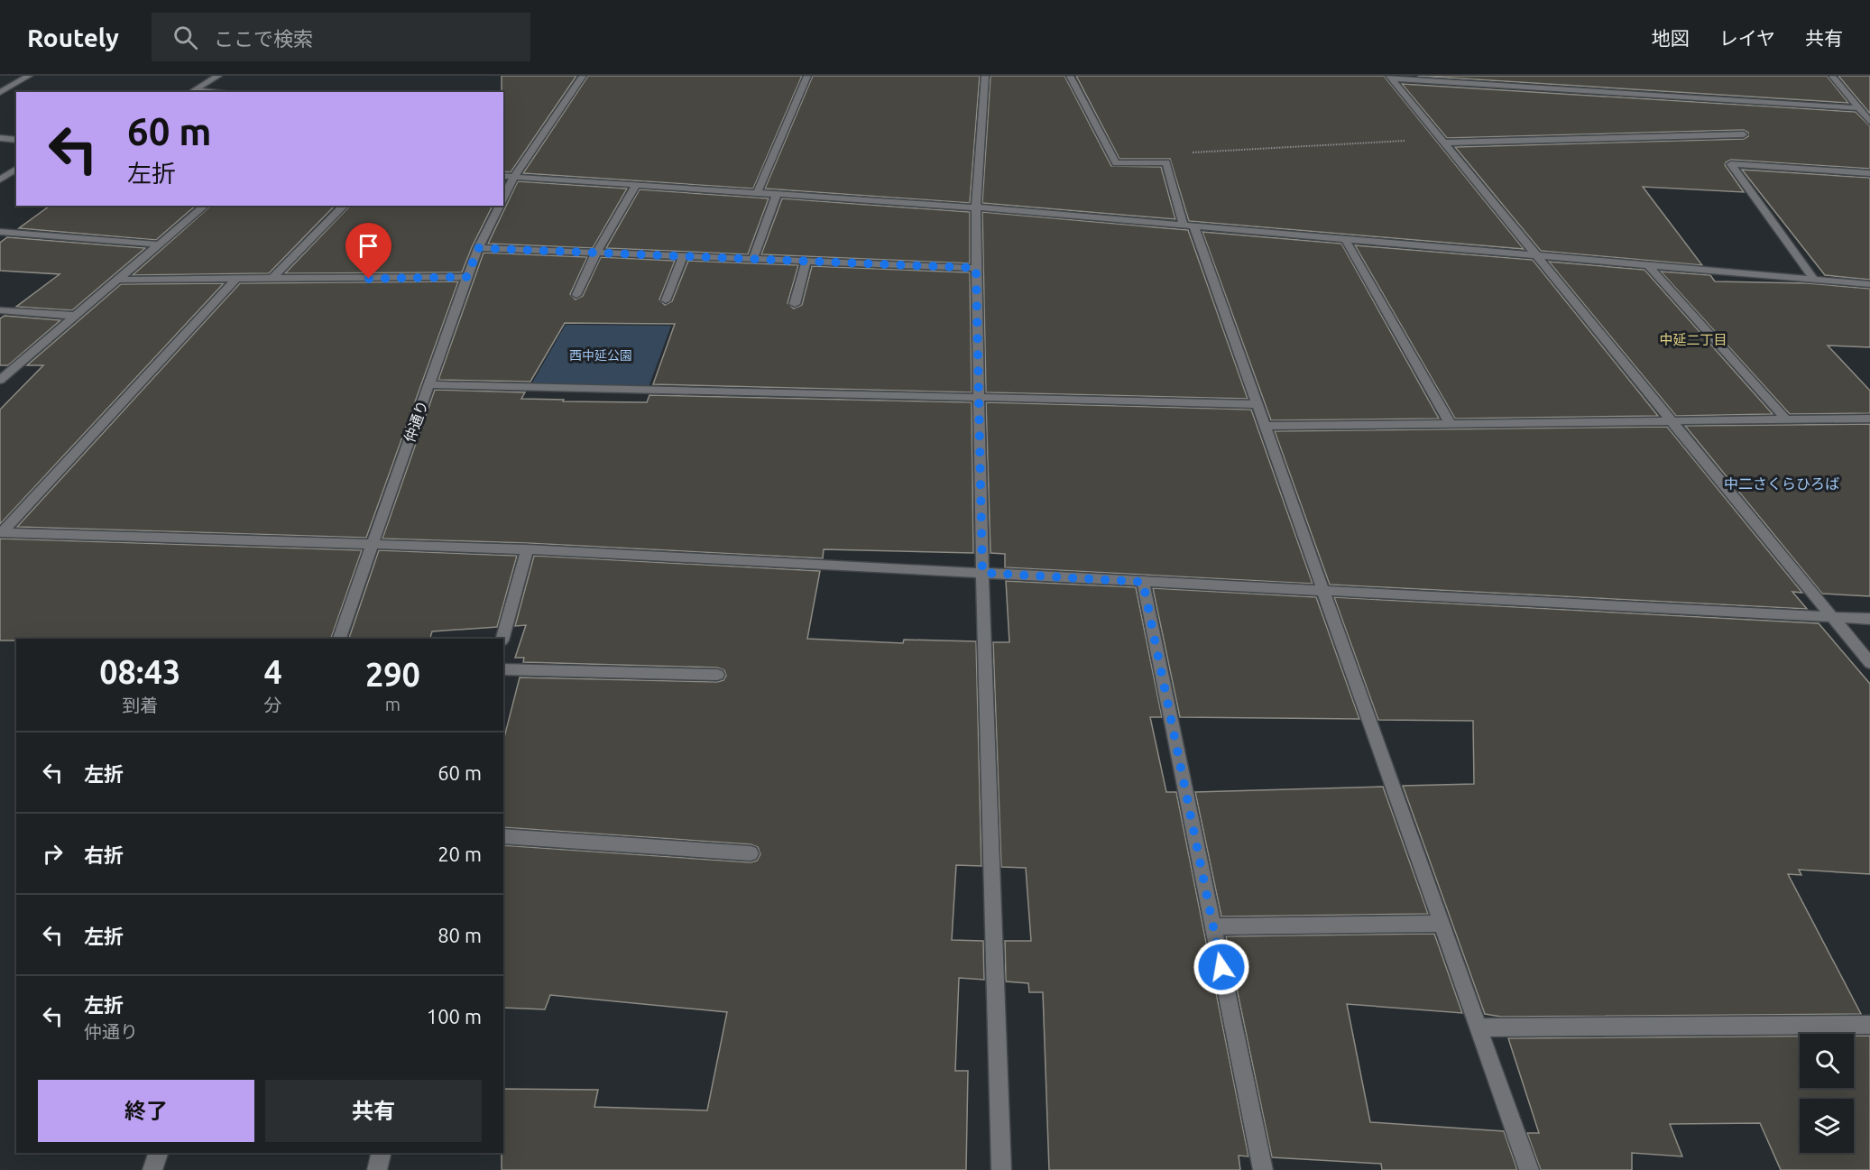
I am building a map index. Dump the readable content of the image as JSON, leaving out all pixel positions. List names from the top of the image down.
{
  "streets": {
    "street": ["仲通り"]
  },
  "districts": ["中延二丁目"],
  "parks": ["西中延公園", "中二さくらひろば"],
  "page": {
    "header": "Routely",
    "search": "ここで検索",
    "nav": ["地図", "レイヤ", "共有"],
    "turn": ["60 m", "左折"],
    "eta": [
      "08:43",
      "到着",
      "4",
      "分",
      "290",
      "m"
    ],
    "list": [
      {
        "name": "左折",
        "value": "60 m"
      },
      {
        "name": "右折",
        "value": "20 m"
      },
      {
        "name": "左折",
        "value": "80 m"
      },
      {
        "name": "左折",
        "note": "仲通り",
        "value": "100 m"
      }
    ],
    "buttons": ["終了", "共有"]
  }
}
